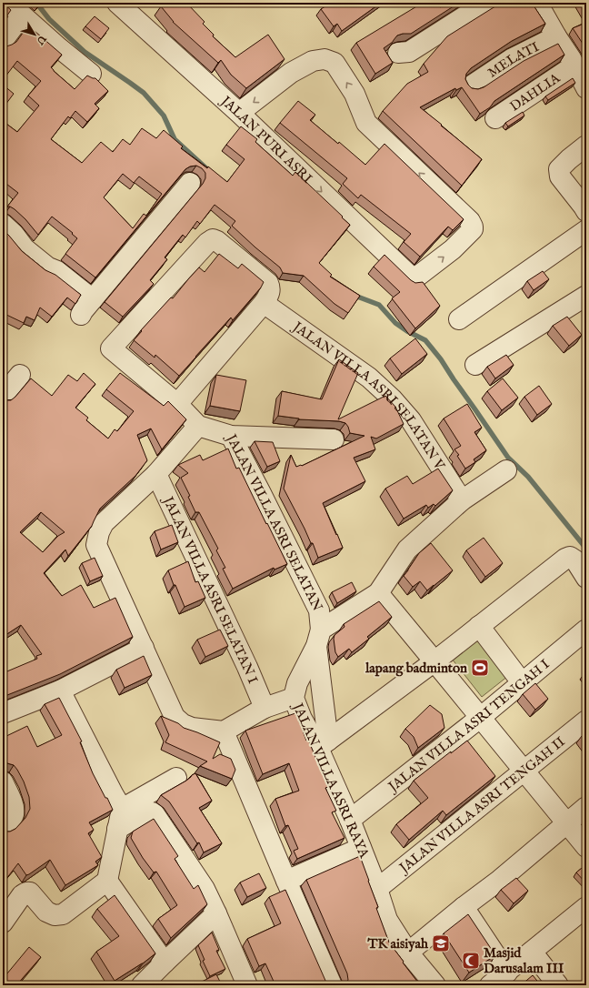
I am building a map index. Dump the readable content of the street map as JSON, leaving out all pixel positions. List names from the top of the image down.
{
  "streets": {
    "street": [
      "MELATI",
      "DAHLIA",
      "JALAN PURI ASRI",
      "JALAN VILLA ASRI SELATAN V",
      "JALAN VILLA ASRI SELATAN",
      "JALAN VILLA ASRI SELATAN I",
      "JALAN VILLA ASRI TENGAH I",
      "JALAN VILLA ASRI RAYA",
      "JALAN VILLA ASRI TENGAH II"
    ]
  },
  "crossings": [
    ["JALAN VILLA ASRI SELATAN V", "JALAN VILLA ASRI SELATAN"],
    ["JALAN VILLA ASRI SELATAN", "JALAN VILLA ASRI RAYA"],
    ["JALAN VILLA ASRI TENGAH I", "JALAN VILLA ASRI RAYA"],
    ["JALAN VILLA ASRI RAYA", "JALAN VILLA ASRI TENGAH II"]
  ],
  "places": {
    "sports": ["lapang badminton"],
    "school or university": ["TK aisiyah"],
    "mosque": ["Masjid Darusalam III"]
  },
  "north": "bottom right"
}
